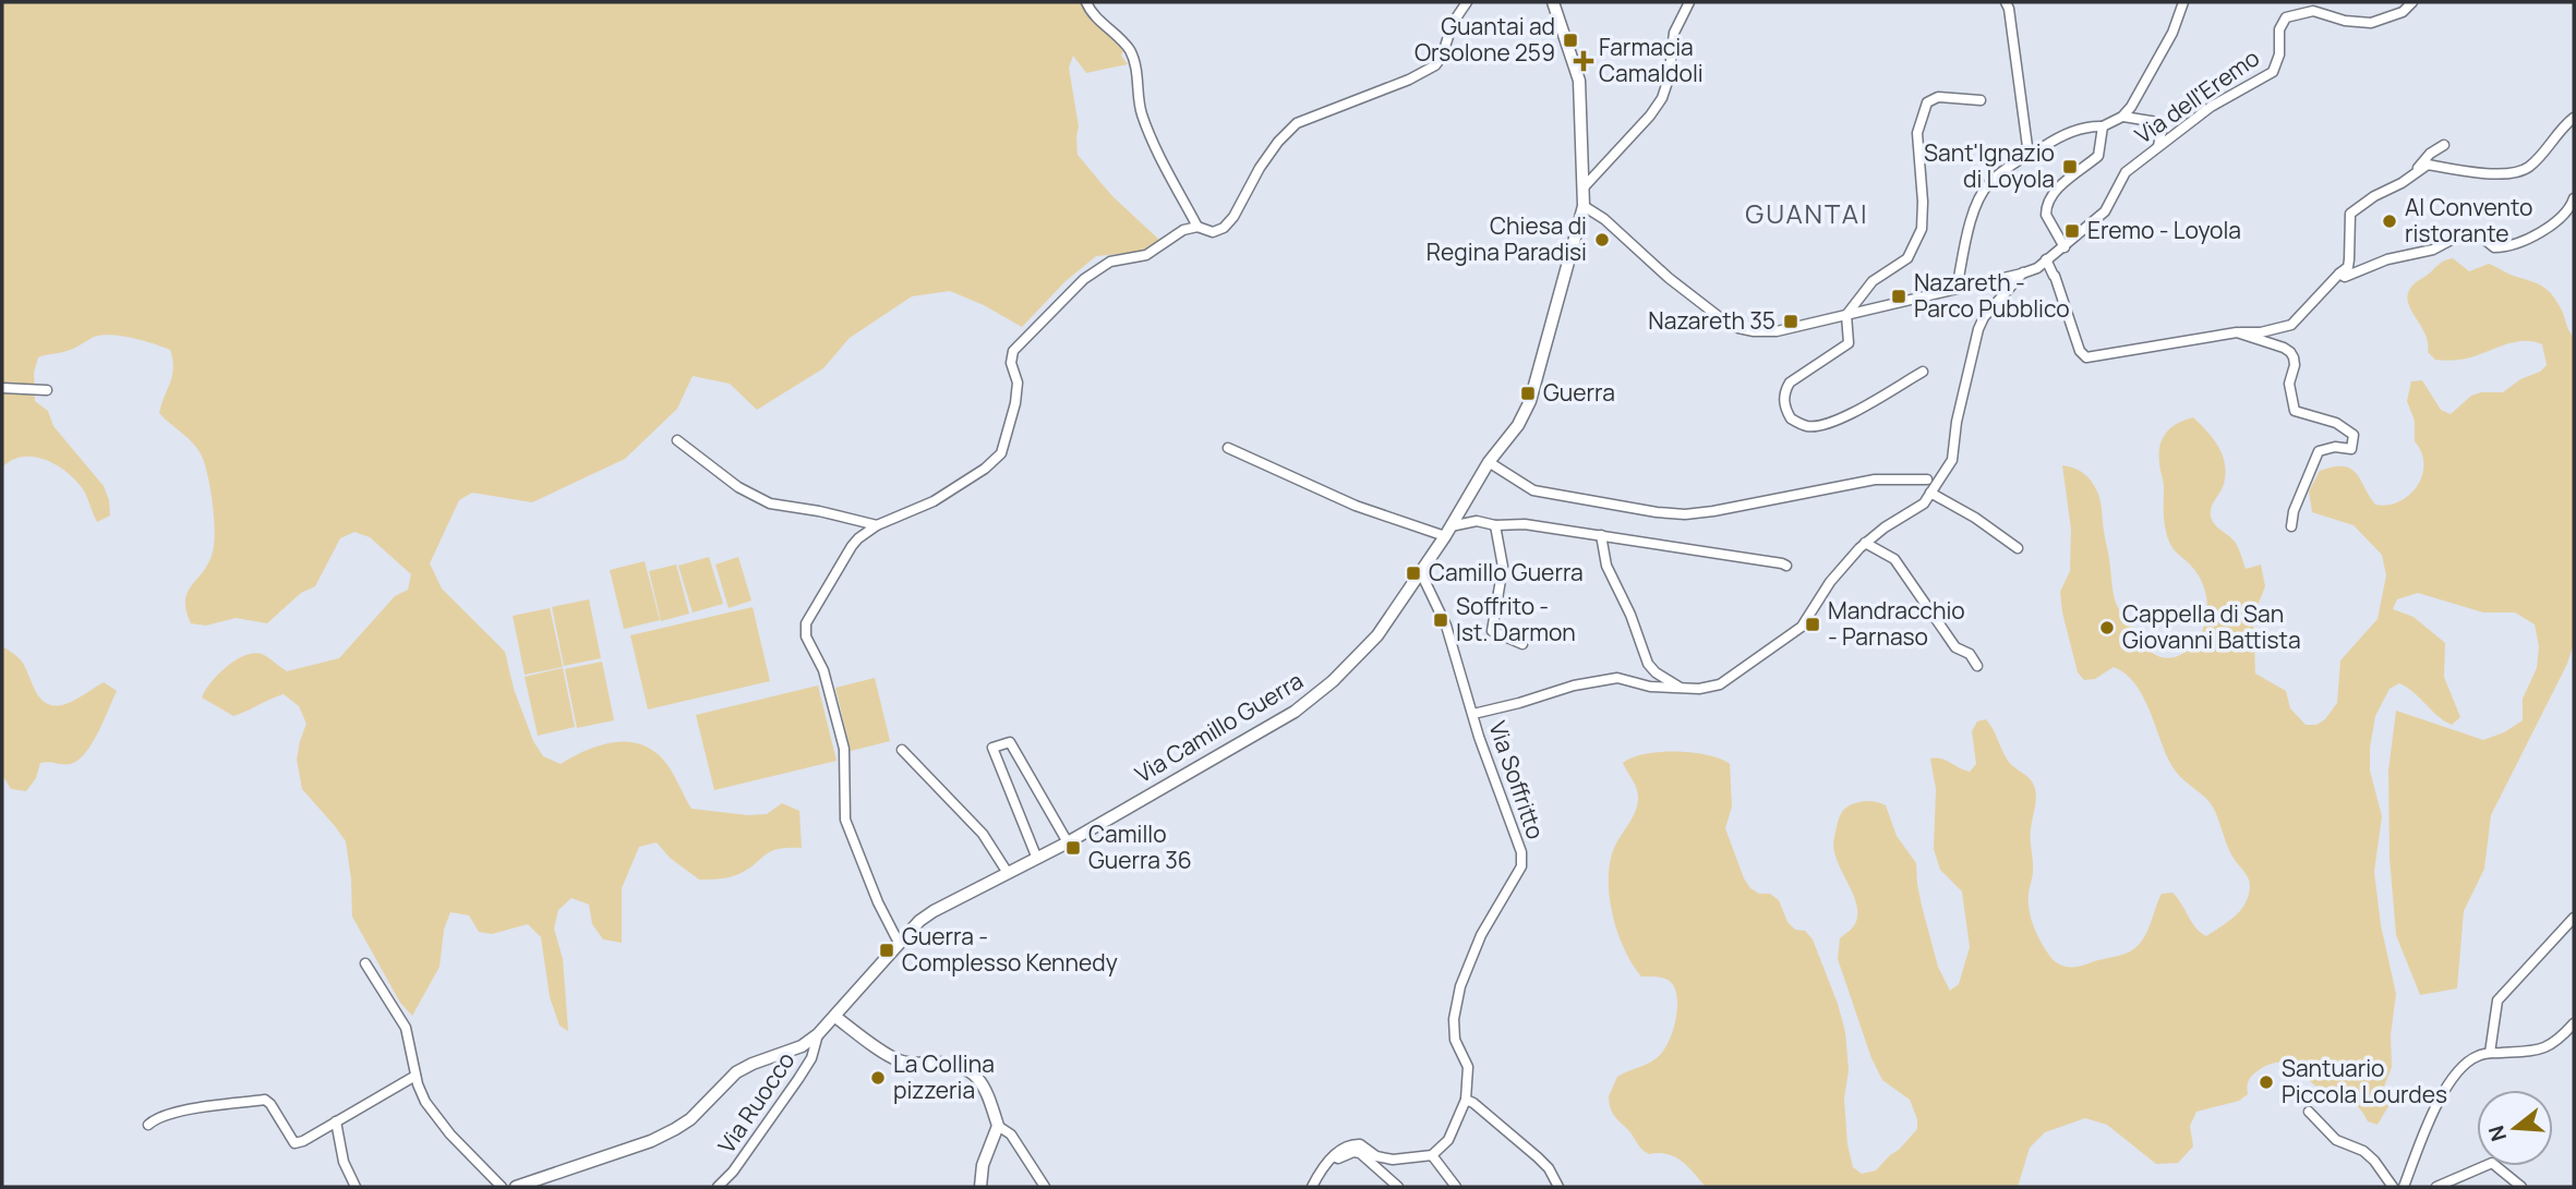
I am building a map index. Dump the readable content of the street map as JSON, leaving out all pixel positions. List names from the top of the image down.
{
  "streets": {
    "street": [
      "Via dell'Eremo",
      "Via Camillo Guerra",
      "Via Soffritto",
      "Via Ruocco"
    ]
  },
  "crossings": [
    ["Via Camillo Guerra", "Via Soffritto"],
    ["Via Camillo Guerra", "Via Ruocco"]
  ],
  "districts": ["GUANTAI"],
  "places": {
    "transit": [
      "Guantai ad Orsolone 259",
      "Sant'Ignazio di Loyola",
      "Eremo - Loyola",
      "Nazareth - Parco Pubblico",
      "Nazareth 35",
      "Guerra",
      "Camillo Guerra",
      "Soffrito - Ist. Darmon",
      "Mandracchio - Parnaso",
      "Camillo Guerra 36",
      "Guerra - Complesso Kennedy"
    ],
    "health": ["Farmacia Camaldoli"],
    "other": [
      "Al Convento ristorante",
      "Chiesa di Regina Paradisi",
      "Cappella di San Giovanni Battista",
      "La Collina pizzeria",
      "Santuario Piccola Lourdes"
    ]
  },
  "north": "left"
}
